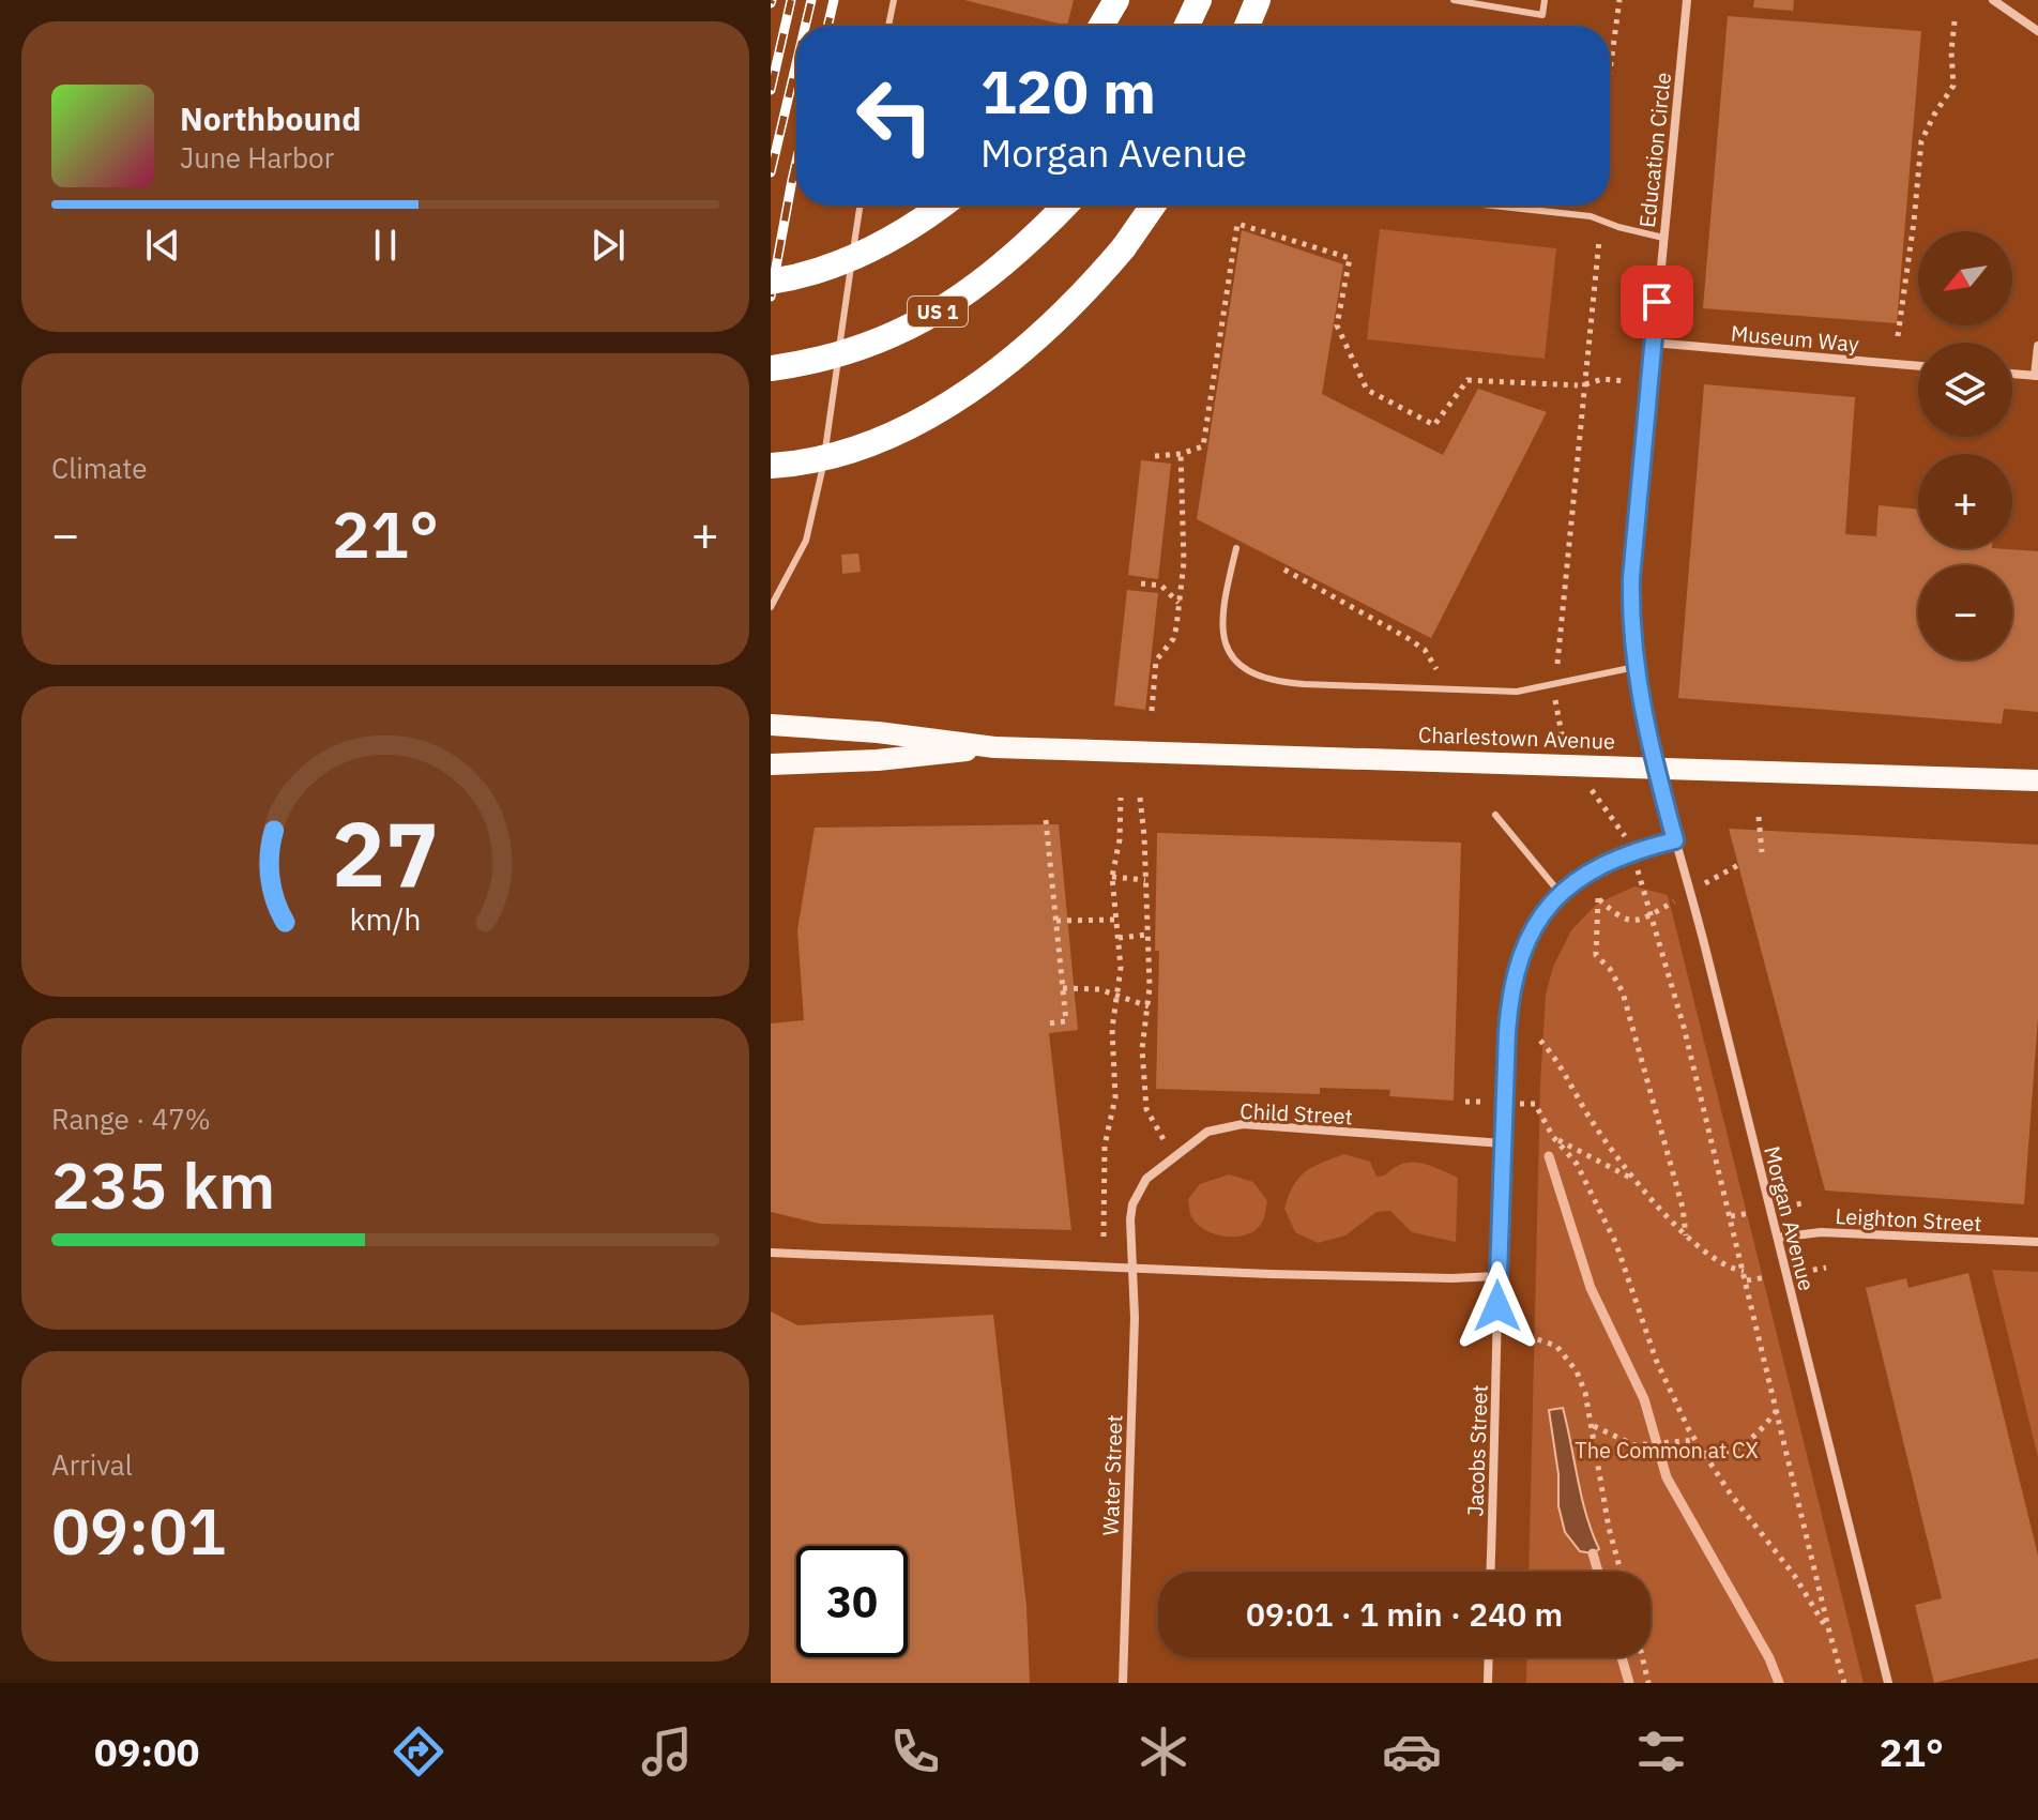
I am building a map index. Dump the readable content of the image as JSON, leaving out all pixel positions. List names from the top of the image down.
{
  "streets": {
    "highway": ["US 1"],
    "main road": ["Charlestown Avenue"],
    "street": [
      "Education Circle",
      "Museum Way",
      "Child Street",
      "Morgan Avenue",
      "Leighton Street",
      "Jacobs Street",
      "Water Street"
    ]
  },
  "crossings": [
    ["Education Circle", "Museum Way"],
    ["Education Circle", "Morgan Avenue"],
    ["Child Street", "Jacobs Street"],
    ["Child Street", "Water Street"],
    ["Morgan Avenue", "Leighton Street"],
    ["Morgan Avenue", "Jacobs Street"]
  ],
  "parks": ["The Common at CX"],
  "north": "bottom left",
  "page": {
    "turn": ["120 m", "Morgan Avenue"],
    "song": ["Northbound", "June Harbor"],
    "map_buttons": ["+", "−"],
    "tile": [
      "Climate",
      ["Range · 47%", "235 km"],
      ["Arrival", "09:01"]
    ],
    "heat": ["−", "21°", "+"],
    "limit": "30",
    "trip": "09:01 · 1 min · 240 m",
    "tabs": ["09:00", "21°"],
    "gauge": ["27", "km/h"]
  }
}
